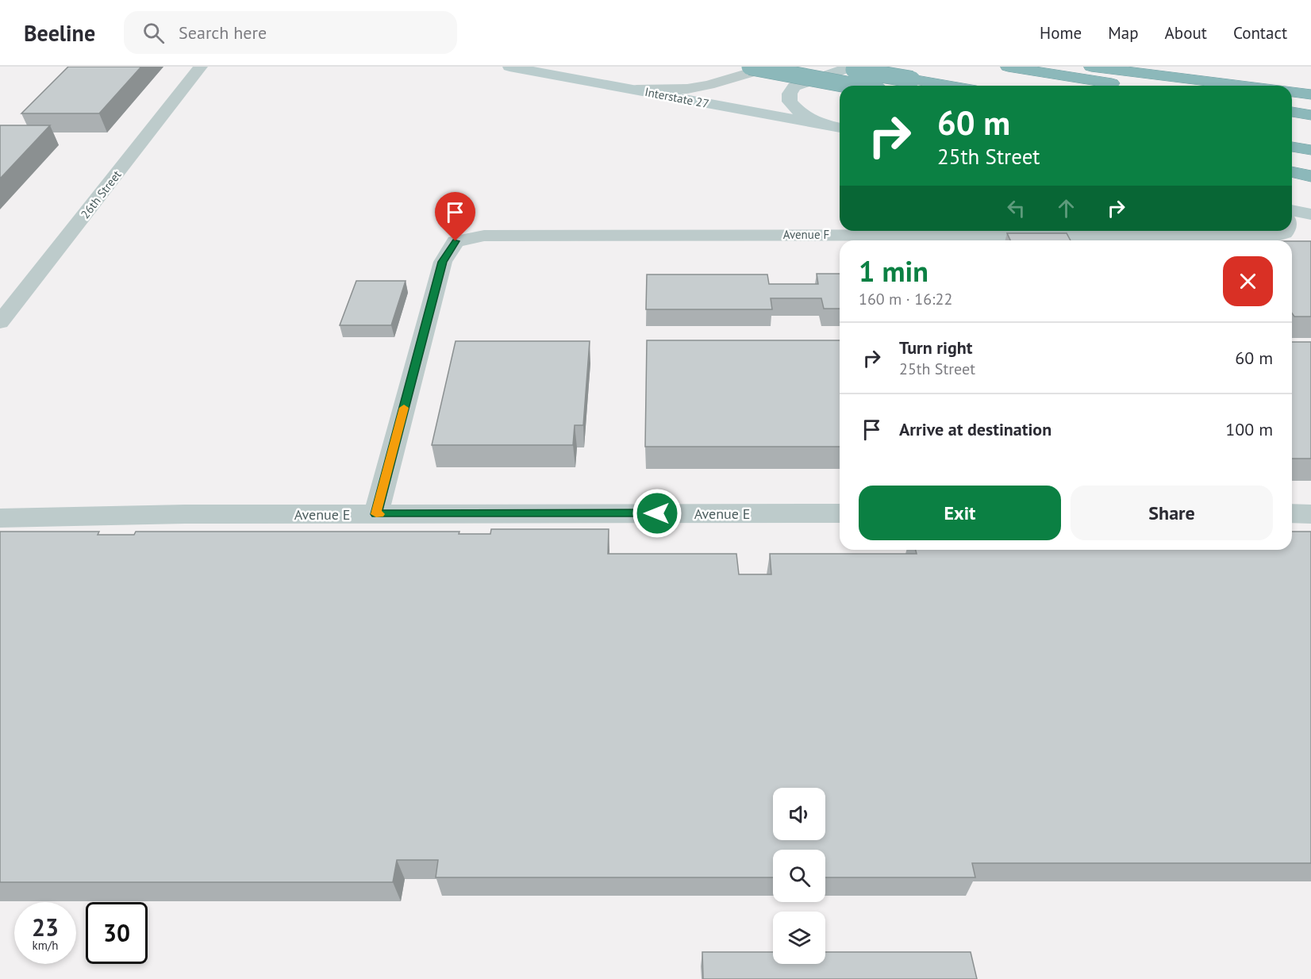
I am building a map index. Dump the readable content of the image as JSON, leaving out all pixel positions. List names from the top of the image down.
{
  "streets": {
    "main road": ["Interstate 27"],
    "street": ["26th Street", "Avenue F", "Avenue E"]
  },
  "crossings": [
    ["Avenue F", "Avenue E"]
  ],
  "page": {
    "header": "Beeline",
    "search": "Search here",
    "nav": [
      "Home",
      "Map",
      "About",
      "Contact"
    ],
    "turn": ["60 m", "25th Street"],
    "heading": ["1 min", "160 m · 16:22"],
    "list": [
      {
        "name": "Turn right",
        "note": "25th Street",
        "value": "60 m"
      },
      {
        "name": "Arrive at destination",
        "value": "100 m"
      }
    ],
    "buttons": ["Exit", "Share"],
    "speed": "23 km/h",
    "limit": "30"
  }
}
